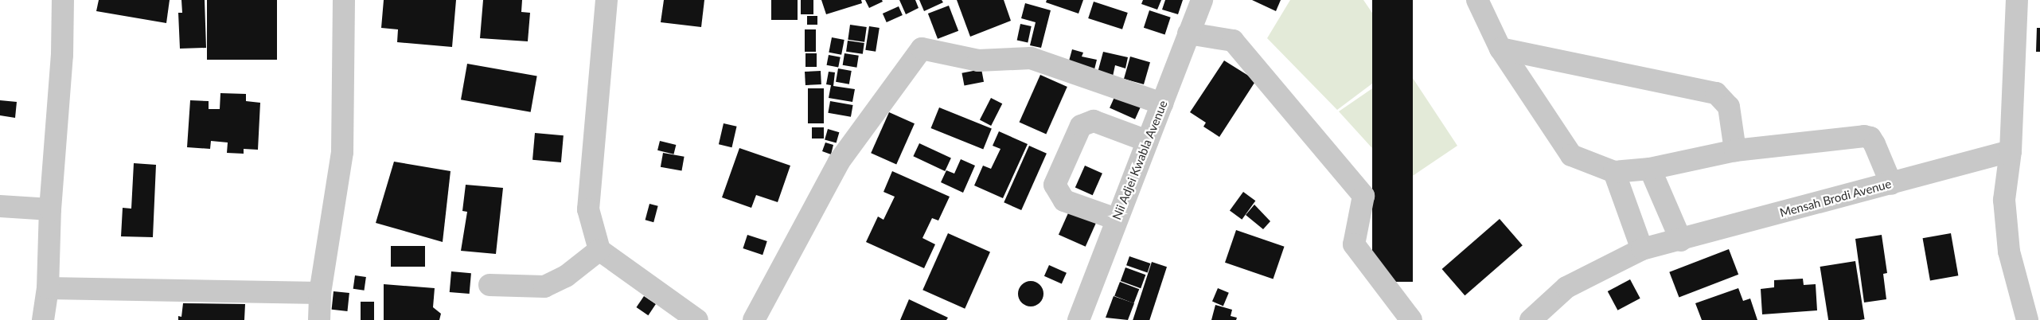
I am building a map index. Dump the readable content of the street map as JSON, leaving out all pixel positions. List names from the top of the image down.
{
  "streets": {
    "street": ["Nii Adjei Kwabla Avenue", "Mensah Brodi Avenue"]
  }
}
